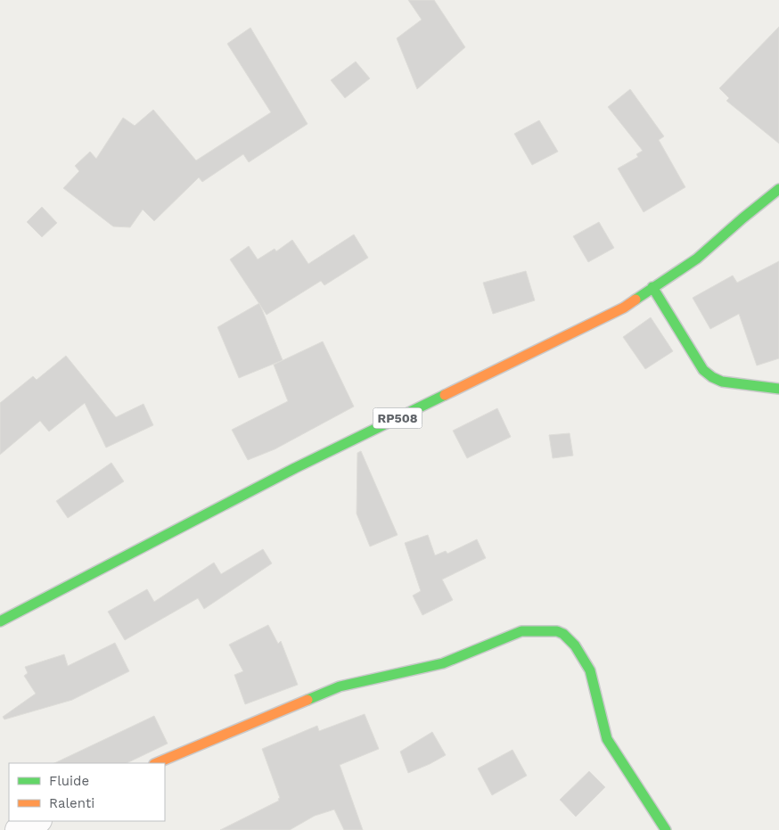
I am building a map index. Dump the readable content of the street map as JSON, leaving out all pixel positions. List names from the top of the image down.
{
  "streets": {
    "main road": ["RP508"]
  },
  "legend": ["Fluide", "Ralenti"]
}
